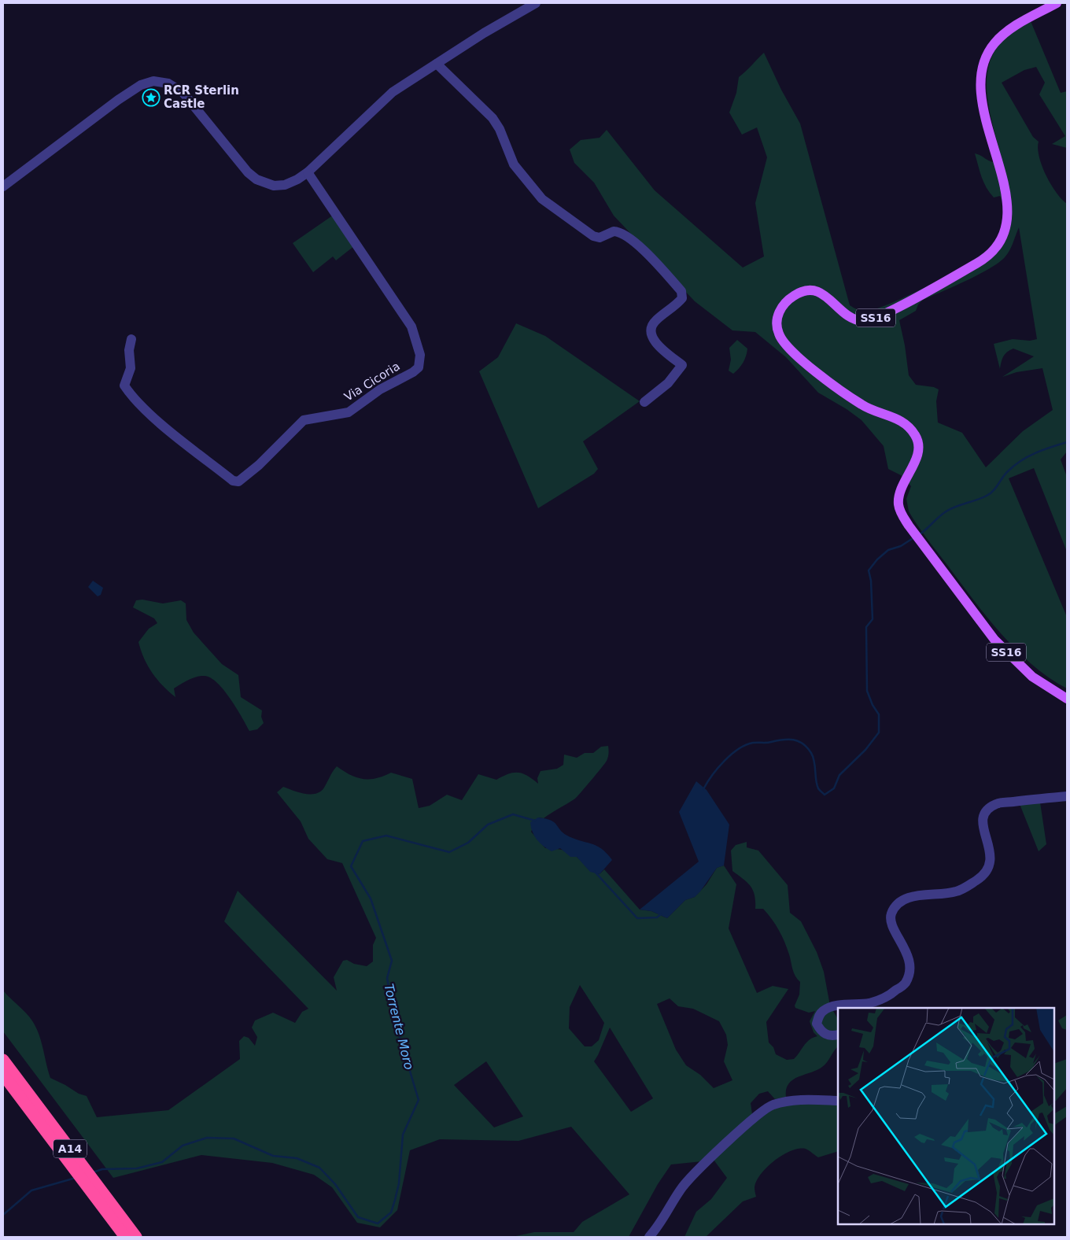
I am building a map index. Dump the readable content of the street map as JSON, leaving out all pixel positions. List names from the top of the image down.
{
  "streets": {
    "highway": ["A14"],
    "main road": ["SS16"],
    "street": ["Via Cicoria"]
  },
  "water": ["Torrente Moro"],
  "places": {
    "place": ["RCR Sterlin Castle"]
  }
}
